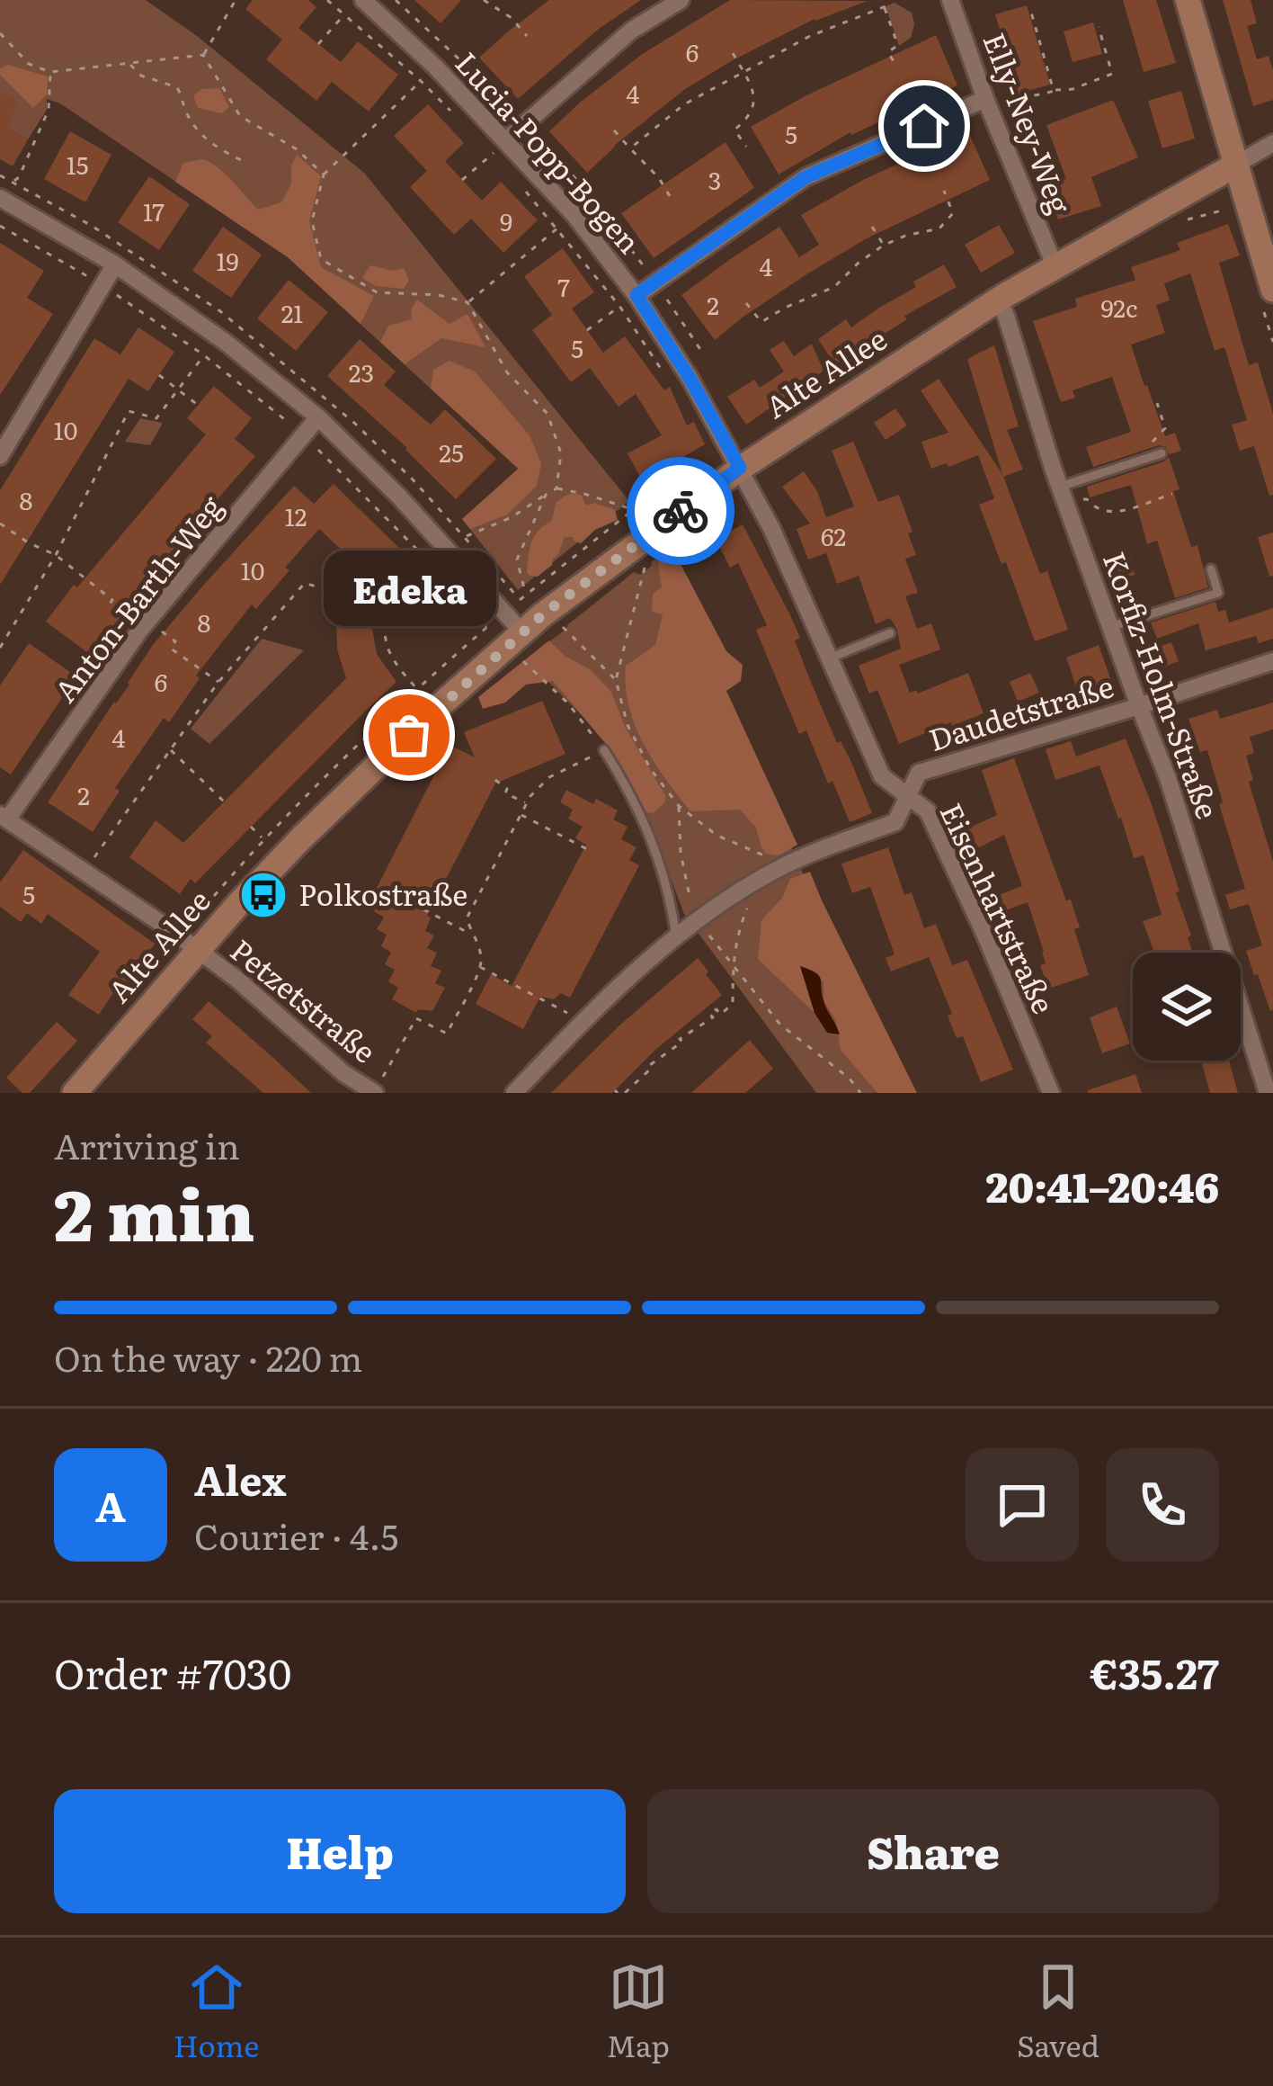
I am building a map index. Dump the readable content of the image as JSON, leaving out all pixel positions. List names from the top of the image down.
{
  "streets": {
    "street": [
      "Elly-Ney-Weg",
      "Lucia-Popp-Bogen",
      "Alte Allee",
      "Anton-Barth-Weg",
      "Korfiz-Holm-Straße",
      "Daudetstraße",
      "Eisenhartstraße",
      "Petzetstraße"
    ]
  },
  "crossings": [
    ["Elly-Ney-Weg", "Alte Allee"],
    ["Lucia-Popp-Bogen", "Alte Allee"],
    ["Lucia-Popp-Bogen", "Eisenhartstraße"],
    ["Alte Allee", "Korfiz-Holm-Straße"],
    ["Alte Allee", "Eisenhartstraße"],
    ["Alte Allee", "Petzetstraße"],
    ["Anton-Barth-Weg", "Petzetstraße"],
    ["Korfiz-Holm-Straße", "Daudetstraße"],
    ["Daudetstraße", "Eisenhartstraße"]
  ],
  "places": {
    "other": ["Edeka"],
    "bus stop": ["Polkostraße"]
  },
  "house_numbers": [
    "6",
    "4",
    "5",
    "15",
    "3",
    "17",
    "9",
    "19",
    "4",
    "7",
    "2",
    "92c",
    "21",
    "5",
    "23",
    "10",
    "25",
    "8",
    "12",
    "62",
    "10",
    "8",
    "6",
    "4",
    "2",
    "5"
  ],
  "page": {
    "bubble": "Edeka",
    "heading": ["2 min", "Arriving in", "20:41–20:46"],
    "panel": [
      "Alex",
      "Courier · 4.5",
      "Order #7030",
      "€35.27"
    ],
    "bar": "On the way · 220 m",
    "round": "A",
    "buttons": ["Help", "Share"],
    "tabs": ["Home", "Map", "Saved"]
  }
}
